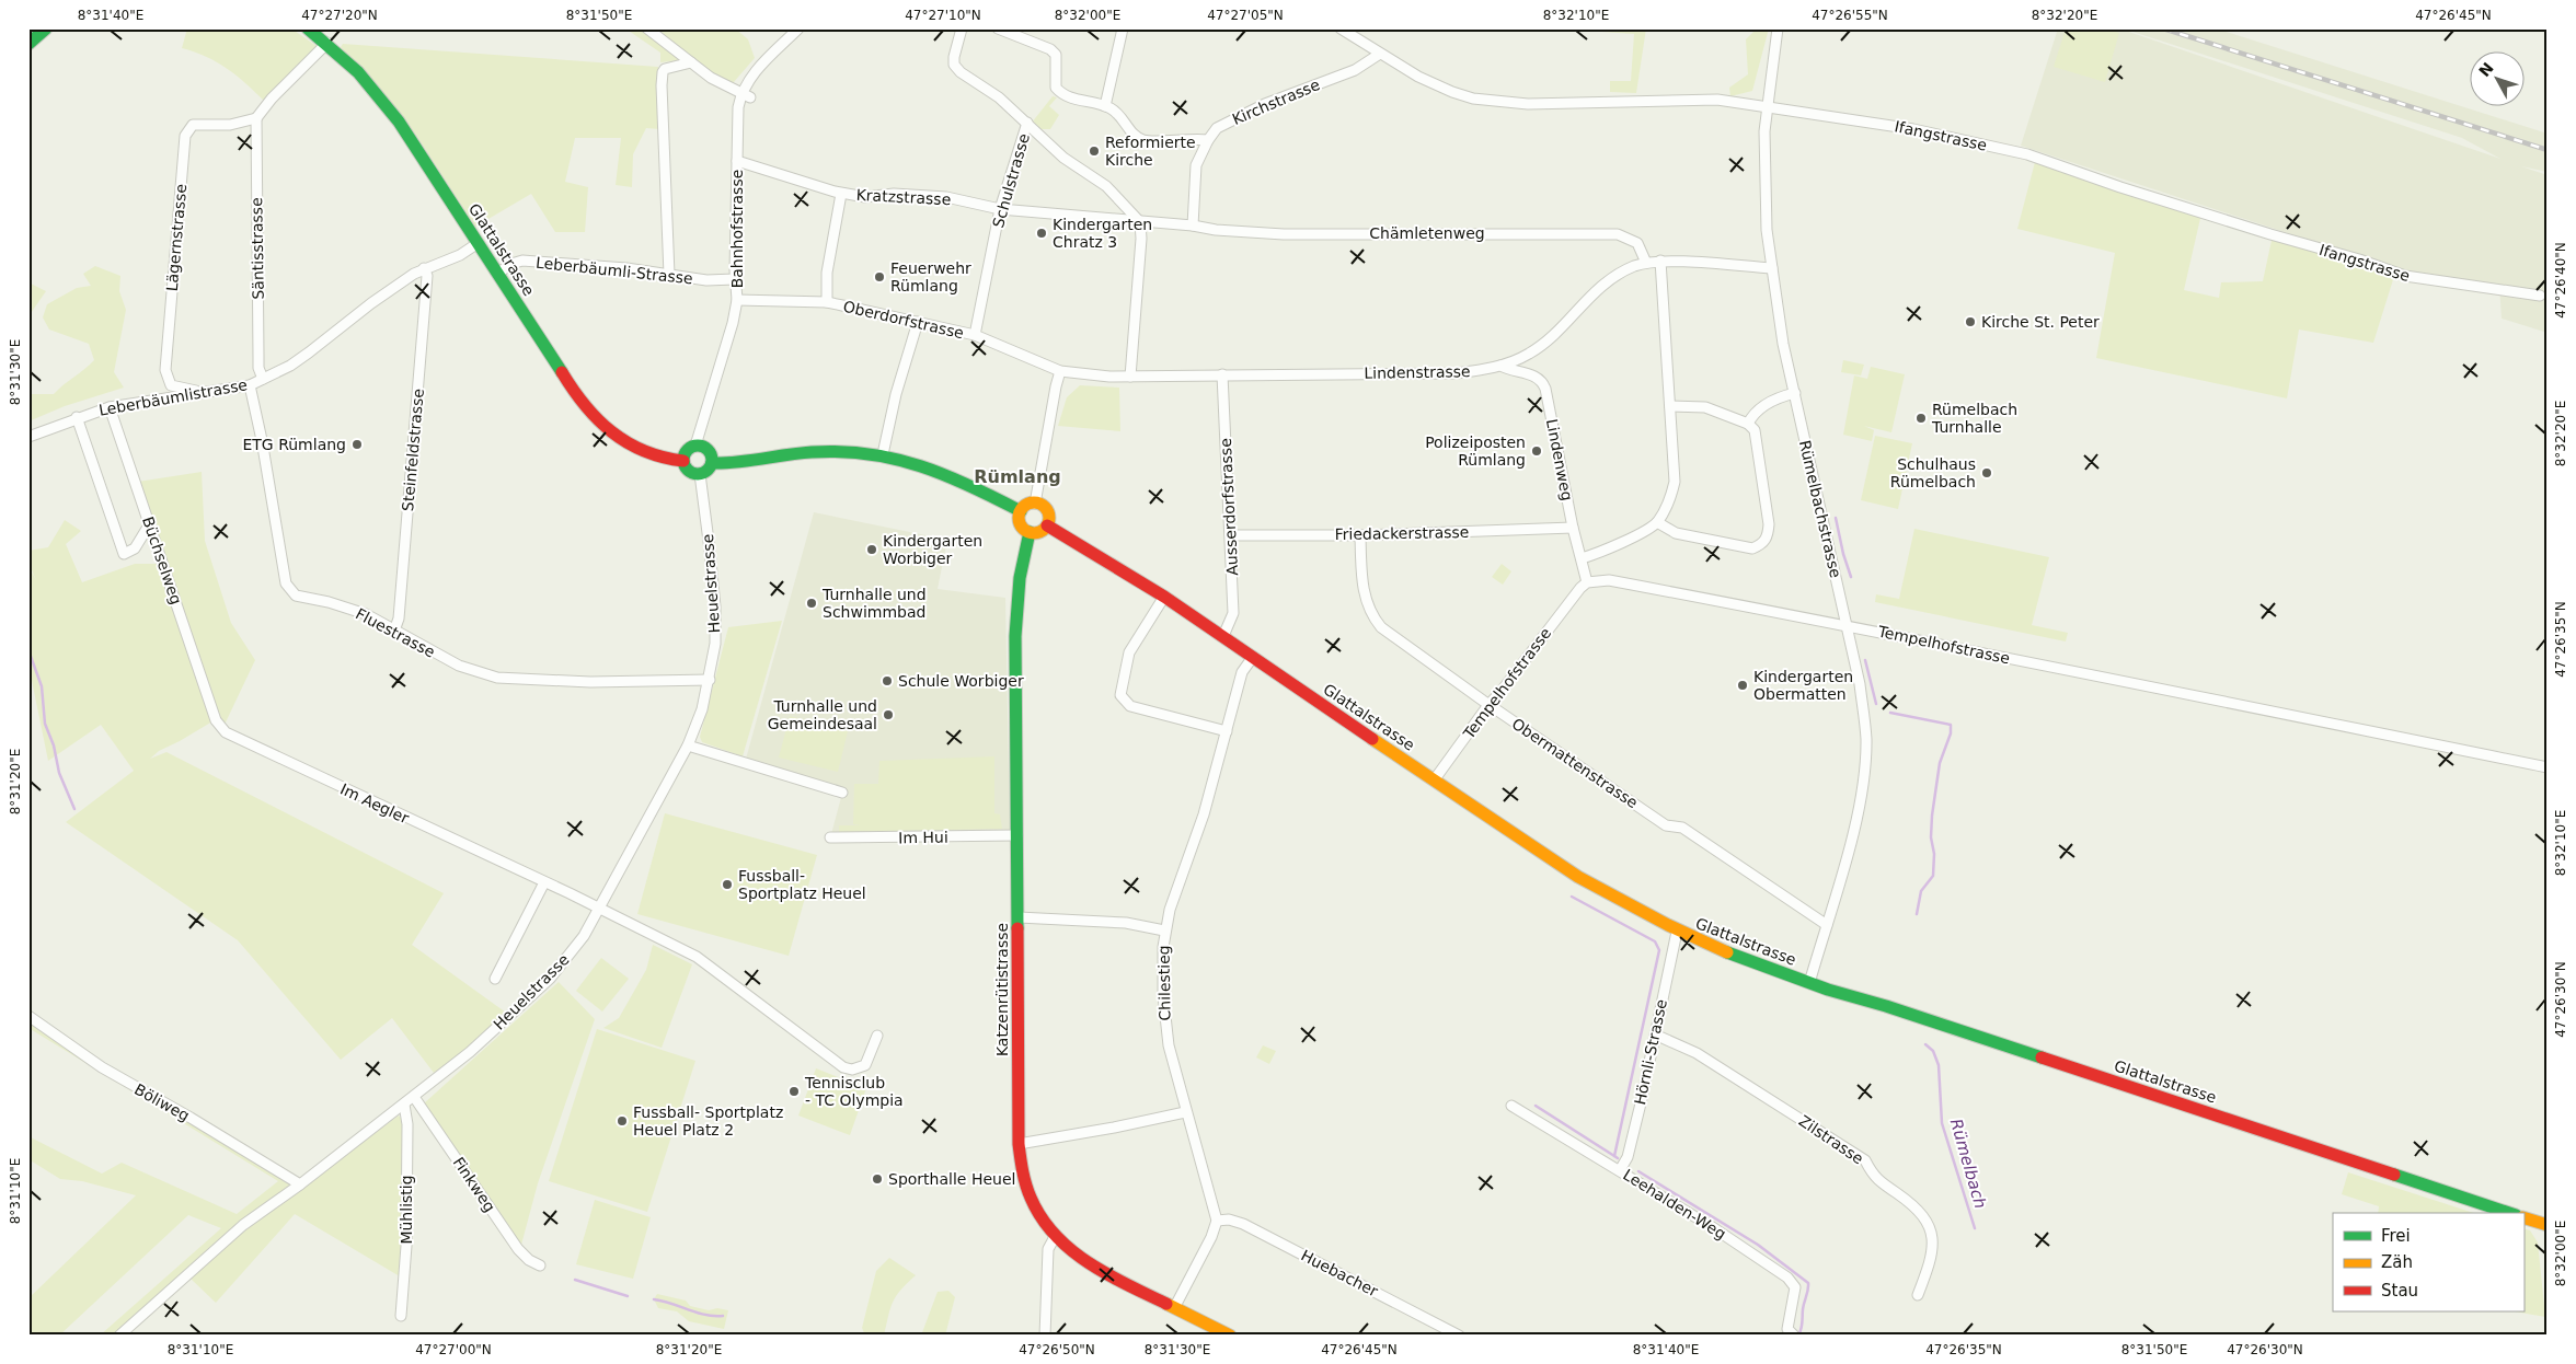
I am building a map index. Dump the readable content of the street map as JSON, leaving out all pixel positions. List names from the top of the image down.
{
  "streets": {
    "street": [
      "Kirchstrasse",
      "Ifangstrasse",
      "Schulstrasse",
      "Kratzstrasse",
      "Bahnhofstrasse",
      "Chämletenweg",
      "Lägernstrasse",
      "Säntisstrasse",
      "Glattalstrasse",
      "Leberbäumli-Strasse",
      "Oberdorfstrasse",
      "Lindenstrasse",
      "Leberbäumlistrasse",
      "Steinfeldstrasse",
      "Lindenweg",
      "Ausserdorfstrasse",
      "Rümelbachstrasse",
      "Friedackerstrasse",
      "Büchselweg",
      "Heuelstrasse",
      "Fluestrasse",
      "Tempelhofstrasse",
      "Obermattenstrasse",
      "Im Aegler",
      "Im Hui",
      "Chilestieg",
      "Katzenrütistrasse",
      "Hörnli-Strasse",
      "Böliweg",
      "Zilstrasse",
      "Finkweg",
      "Leehalden-Weg",
      "Mühlistig",
      "Huebacher"
    ]
  },
  "crossings": [
    ["Kirchstrasse", "Ifangstrasse"],
    ["Kirchstrasse", "Chämletenweg"],
    ["Ifangstrasse", "Rümelbachstrasse"],
    ["Schulstrasse", "Kratzstrasse"],
    ["Schulstrasse", "Oberdorfstrasse"],
    ["Kratzstrasse", "Bahnhofstrasse"],
    ["Bahnhofstrasse", "Glattalstrasse"],
    ["Bahnhofstrasse", "Leberbäumli-Strasse"],
    ["Bahnhofstrasse", "Oberdorfstrasse"],
    ["Bahnhofstrasse", "Heuelstrasse"],
    ["Chämletenweg", "Lindenstrasse"],
    ["Lägernstrasse", "Säntisstrasse"],
    ["Lägernstrasse", "Leberbäumlistrasse"],
    ["Säntisstrasse", "Leberbäumlistrasse"],
    ["Glattalstrasse", "Leberbäumli-Strasse"],
    ["Glattalstrasse", "Leberbäumlistrasse"],
    ["Glattalstrasse", "Ausserdorfstrasse"],
    ["Glattalstrasse", "Rümelbachstrasse"],
    ["Glattalstrasse", "Heuelstrasse"],
    ["Glattalstrasse", "Tempelhofstrasse"],
    ["Glattalstrasse", "Chilestieg"],
    ["Glattalstrasse", "Katzenrütistrasse"],
    ["Glattalstrasse", "Hörnli-Strasse"],
    ["Oberdorfstrasse", "Lindenstrasse"],
    ["Lindenstrasse", "Lindenweg"],
    ["Lindenstrasse", "Ausserdorfstrasse"],
    ["Lindenstrasse", "Rümelbachstrasse"],
    ["Leberbäumlistrasse", "Steinfeldstrasse"],
    ["Leberbäumlistrasse", "Büchselweg"],
    ["Leberbäumlistrasse", "Fluestrasse"],
    ["Steinfeldstrasse", "Fluestrasse"],
    ["Lindenweg", "Friedackerstrasse"],
    ["Lindenweg", "Tempelhofstrasse"],
    ["Ausserdorfstrasse", "Friedackerstrasse"],
    ["Rümelbachstrasse", "Tempelhofstrasse"],
    ["Rümelbachstrasse", "Obermattenstrasse"],
    ["Friedackerstrasse", "Obermattenstrasse"],
    ["Büchselweg", "Im Aegler"],
    ["Heuelstrasse", "Fluestrasse"],
    ["Heuelstrasse", "Im Aegler"],
    ["Heuelstrasse", "Böliweg"],
    ["Heuelstrasse", "Finkweg"],
    ["Heuelstrasse", "Mühlistig"],
    ["Tempelhofstrasse", "Obermattenstrasse"],
    ["Im Hui", "Katzenrütistrasse"],
    ["Chilestieg", "Huebacher"],
    ["Hörnli-Strasse", "Zilstrasse"],
    ["Hörnli-Strasse", "Leehalden-Weg"]
  ],
  "districts": ["Rümlang"],
  "water": ["Rümelbach"],
  "places": [
    "Reformierte Kirche",
    "Kindergarten Chratz 3",
    "Feuerwehr Rümlang",
    "Kirche St. Peter",
    "Rümelbach Turnhalle",
    "ETG Rümlang",
    "Polizeiposten Rümlang",
    "Schulhaus Rümelbach",
    "Kindergarten Worbiger",
    "Turnhalle und Schwimmbad",
    "Schule Worbiger",
    "Kindergarten Obermatten",
    "Turnhalle und Gemeindesaal",
    "Fussball- Sportplatz Heuel",
    "Tennisclub - TC Olympia",
    "Fussball- Sportplatz Heuel Platz 2",
    "Sporthalle Heuel"
  ],
  "legend": ["Frei", "Zäh", "Stau"],
  "north": "top left",
  "coordinates": [
    "8°31'40\"E",
    "47°27'20\"N",
    "8°31'50\"E",
    "47°27'10\"N",
    "8°32'00\"E",
    "47°27'05\"N",
    "8°32'10\"E",
    "47°26'55\"N",
    "8°32'20\"E",
    "47°26'45\"N",
    "47°26'40\"N",
    "8°31'30\"E",
    "47°26'35\"N",
    "8°31'20\"E",
    "47°26'30\"N",
    "8°31'10\"E",
    "47°27'00\"N",
    "47°26'50\"N"
  ]
}
